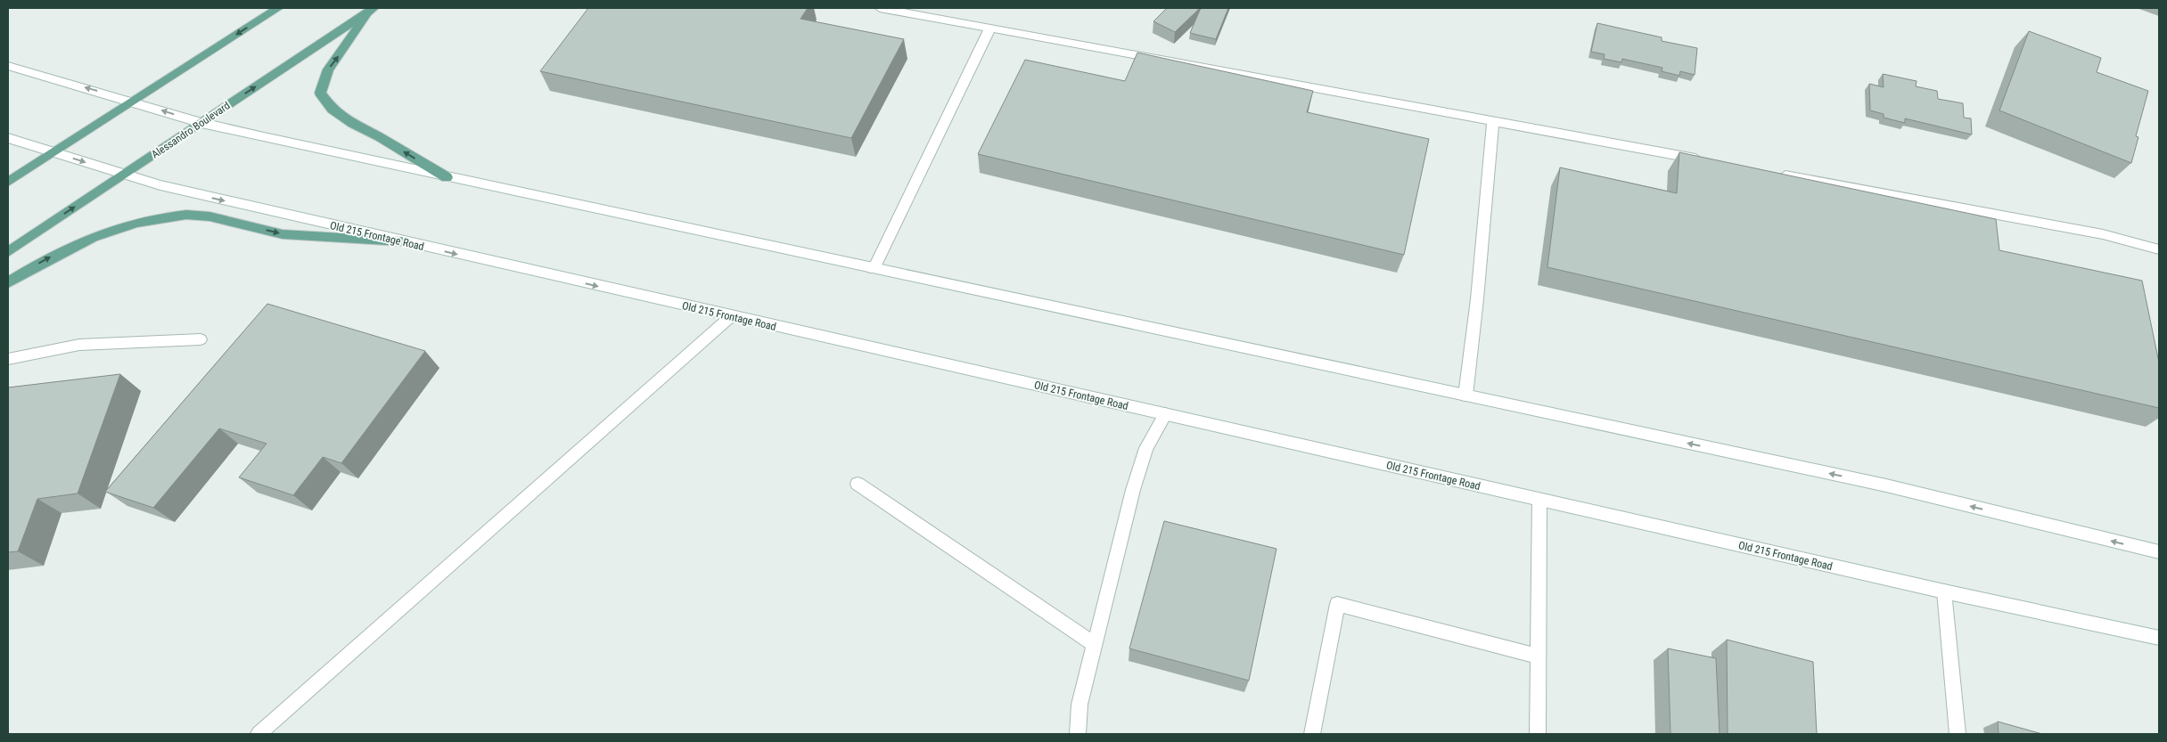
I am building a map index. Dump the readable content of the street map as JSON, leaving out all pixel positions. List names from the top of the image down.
{
  "streets": {
    "main road": ["Alessandro Boulevard"],
    "street": ["Old 215 Frontage Road"]
  },
  "crossings": [
    ["Alessandro Boulevard", "Old 215 Frontage Road"]
  ]
}
